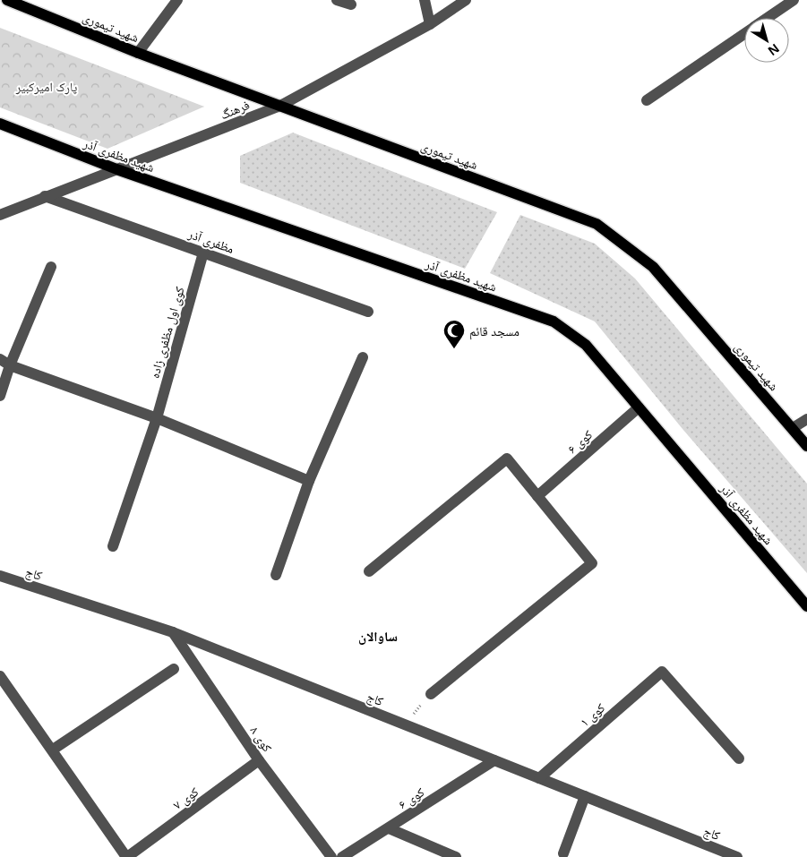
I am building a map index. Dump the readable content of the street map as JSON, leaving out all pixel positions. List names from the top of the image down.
{
  "streets": {
    "main road": ["شهید تیموری", "شهید مظفری آذر"],
    "street": [
      "فرهنگ",
      "مظفری آذر",
      "کوی اول مظفری زاده",
      "کوی ۶",
      "کاج",
      "کوی ۱",
      "کوی ۸",
      "کوی ۷"
    ]
  },
  "crossings": [
    ["شهید تیموری", "فرهنگ"],
    ["فرهنگ", "شهید مظفری آذر"],
    ["فرهنگ", "مظفری آذر"],
    ["شهید مظفری آذر", "کوی ۶"],
    ["مظفری آذر", "کوی اول مظفری زاده"],
    ["کوی ۶", "کاج"],
    ["کاج", "کوی ۱"],
    ["کاج", "کوی ۸"],
    ["کوی ۸", "کوی ۷"]
  ],
  "districts": ["ساوالان"],
  "parks": ["پارک امیرکبیر"],
  "places": {
    "mosque": ["مسجد قائم"]
  },
  "north": "bottom right"
}
